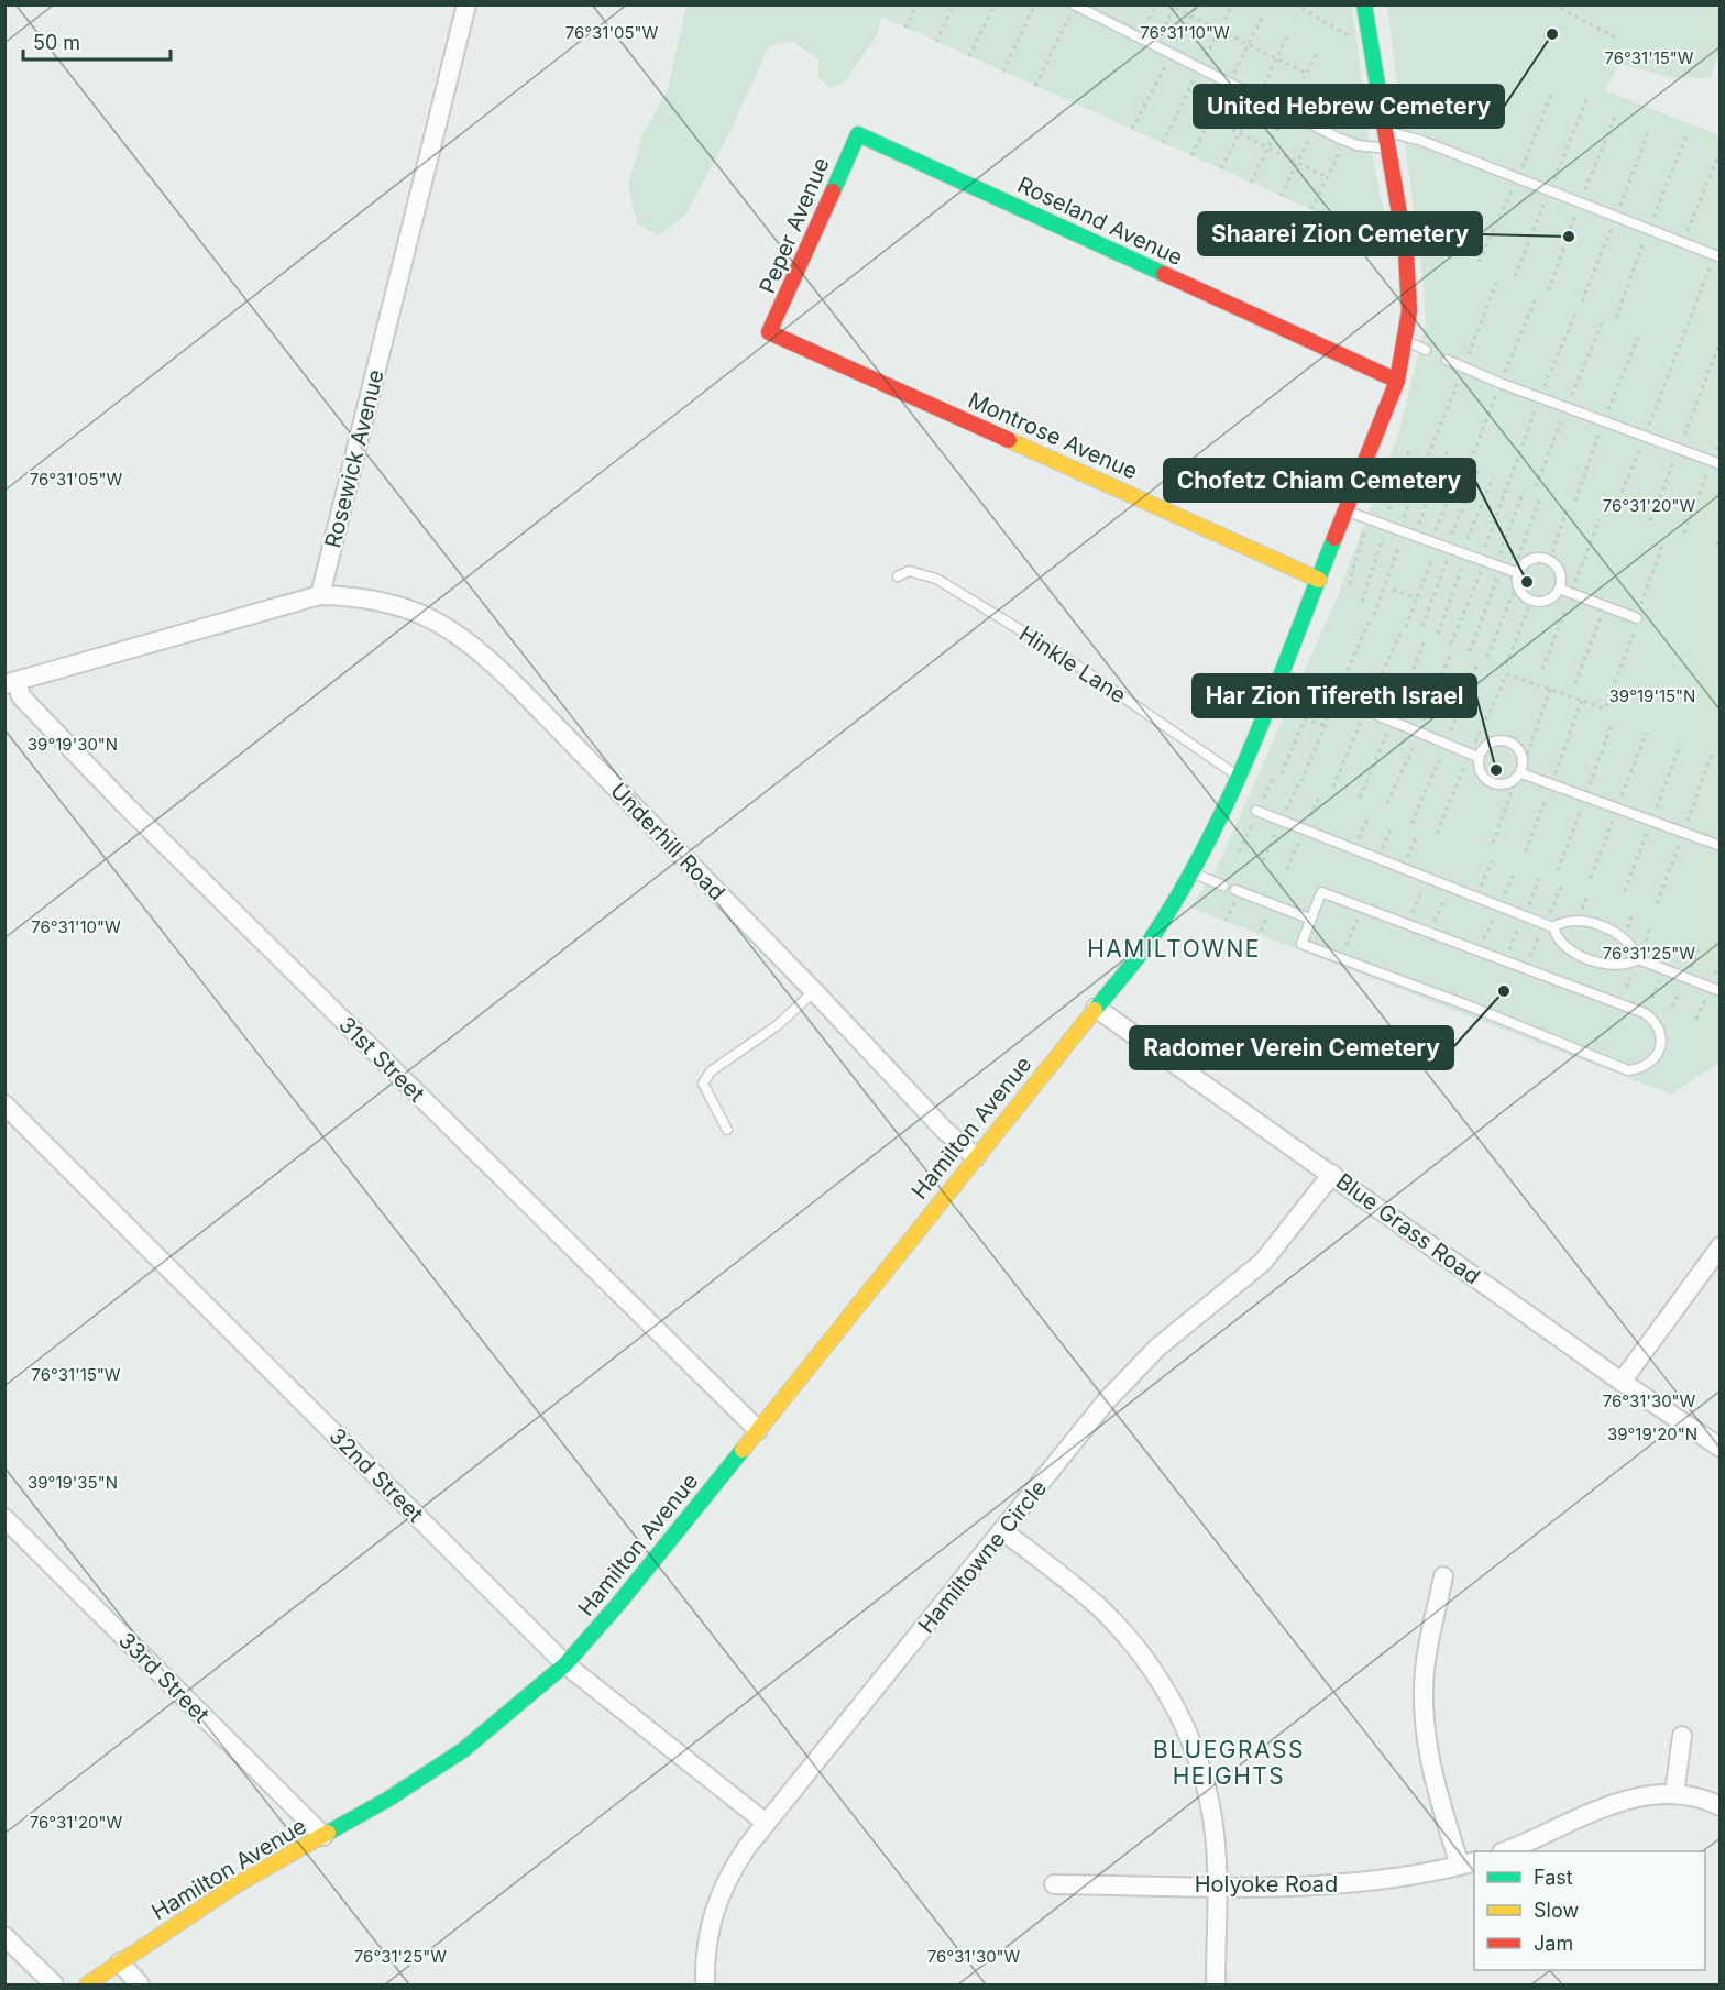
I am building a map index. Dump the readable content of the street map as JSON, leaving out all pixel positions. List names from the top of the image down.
{
  "streets": {
    "street": [
      "Roseland Avenue",
      "Peper Avenue",
      "Montrose Avenue",
      "Rosewick Avenue",
      "Underhill Road",
      "31st Street",
      "Hamilton Avenue",
      "Blue Grass Road",
      "32nd Street",
      "Hamiltowne Circle",
      "33rd Street",
      "Holyoke Road"
    ],
    "lane": ["Hinkle Lane"]
  },
  "crossings": [
    ["Roseland Avenue", "Peper Avenue"],
    ["Roseland Avenue", "Hamilton Avenue"],
    ["Peper Avenue", "Montrose Avenue"],
    ["Montrose Avenue", "Hamilton Avenue"],
    ["Rosewick Avenue", "Underhill Road"],
    ["Hinkle Lane", "Hamilton Avenue"],
    ["Underhill Road", "Hamilton Avenue"],
    ["31st Street", "Hamilton Avenue"],
    ["Hamilton Avenue", "Blue Grass Road"],
    ["Hamilton Avenue", "32nd Street"],
    ["Hamilton Avenue", "33rd Street"],
    ["Blue Grass Road", "Hamiltowne Circle"],
    ["32nd Street", "Hamiltowne Circle"]
  ],
  "districts": ["HAMILTOWNE", "BLUEGRASS HEIGHTS"],
  "places": [
    "United Hebrew Cemetery",
    "Shaarei Zion Cemetery",
    "Chofetz Chiam Cemetery",
    "Har Zion Tifereth Israel",
    "Radomer Verein Cemetery"
  ],
  "legend": ["Fast", "Slow", "Jam"],
  "scale_bar": "50 m",
  "coordinates": [
    "76°31'05\"W",
    "76°31'10\"W",
    "76°31'15\"W",
    "76°31'20\"W",
    "39°19'15\"N",
    "39°19'30\"N",
    "76°31'25\"W",
    "76°31'30\"W",
    "39°19'20\"N",
    "39°19'35\"N"
  ]
}
